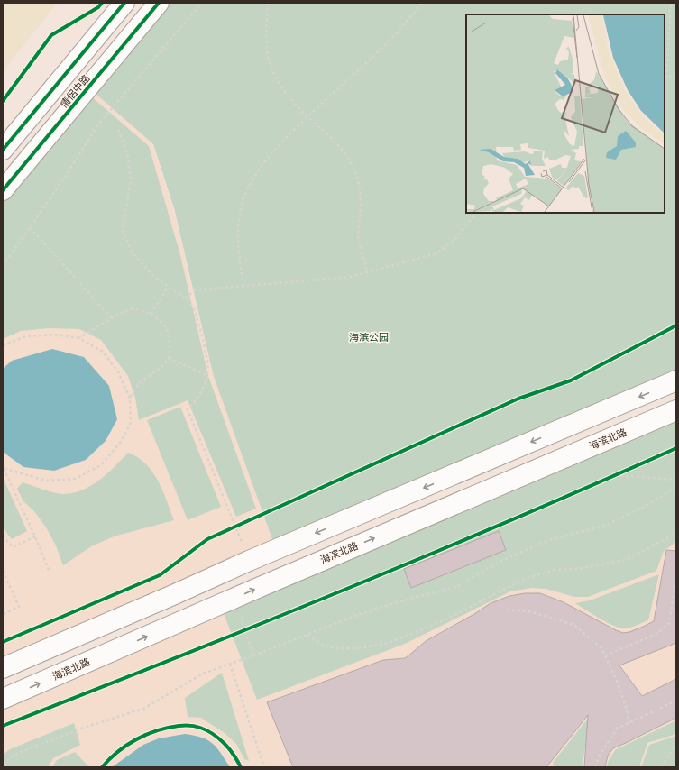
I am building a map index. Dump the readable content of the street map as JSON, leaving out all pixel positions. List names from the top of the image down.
{
  "streets": {
    "main road": ["情侶中路", "海滨北路"]
  },
  "parks": ["海滨公园"]
}
